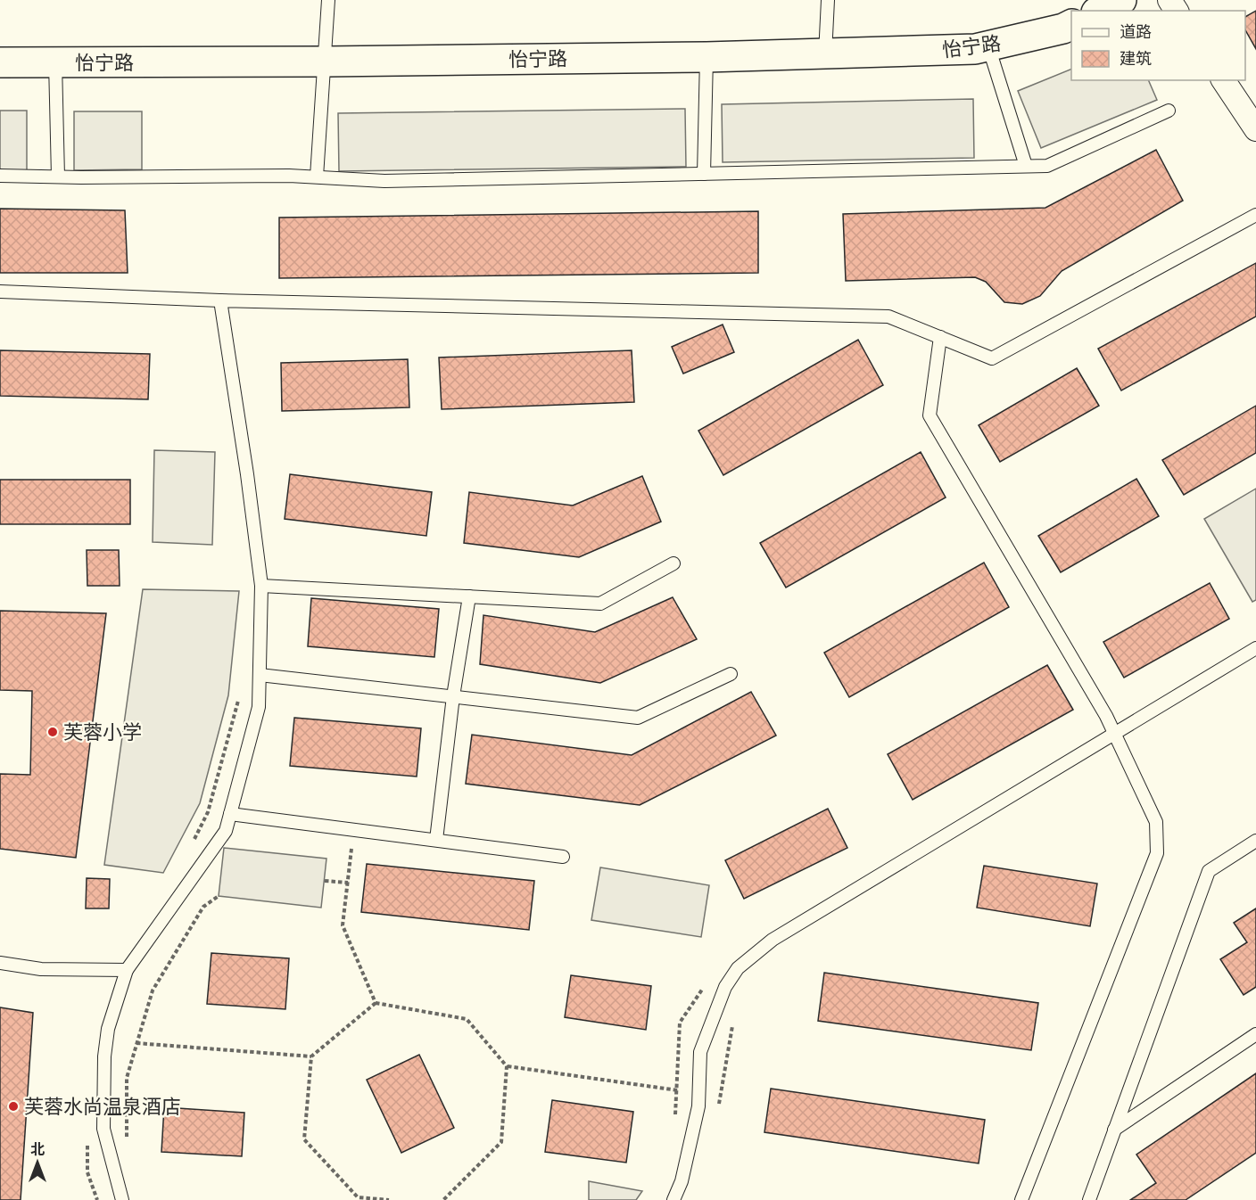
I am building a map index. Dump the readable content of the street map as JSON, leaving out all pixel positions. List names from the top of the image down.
{
  "streets": {
    "street": ["怡宁路"]
  },
  "places": ["芙蓉小学", "芙蓉水尚温泉酒店"],
  "legend": ["道路", "建筑"],
  "north": "top"
}
